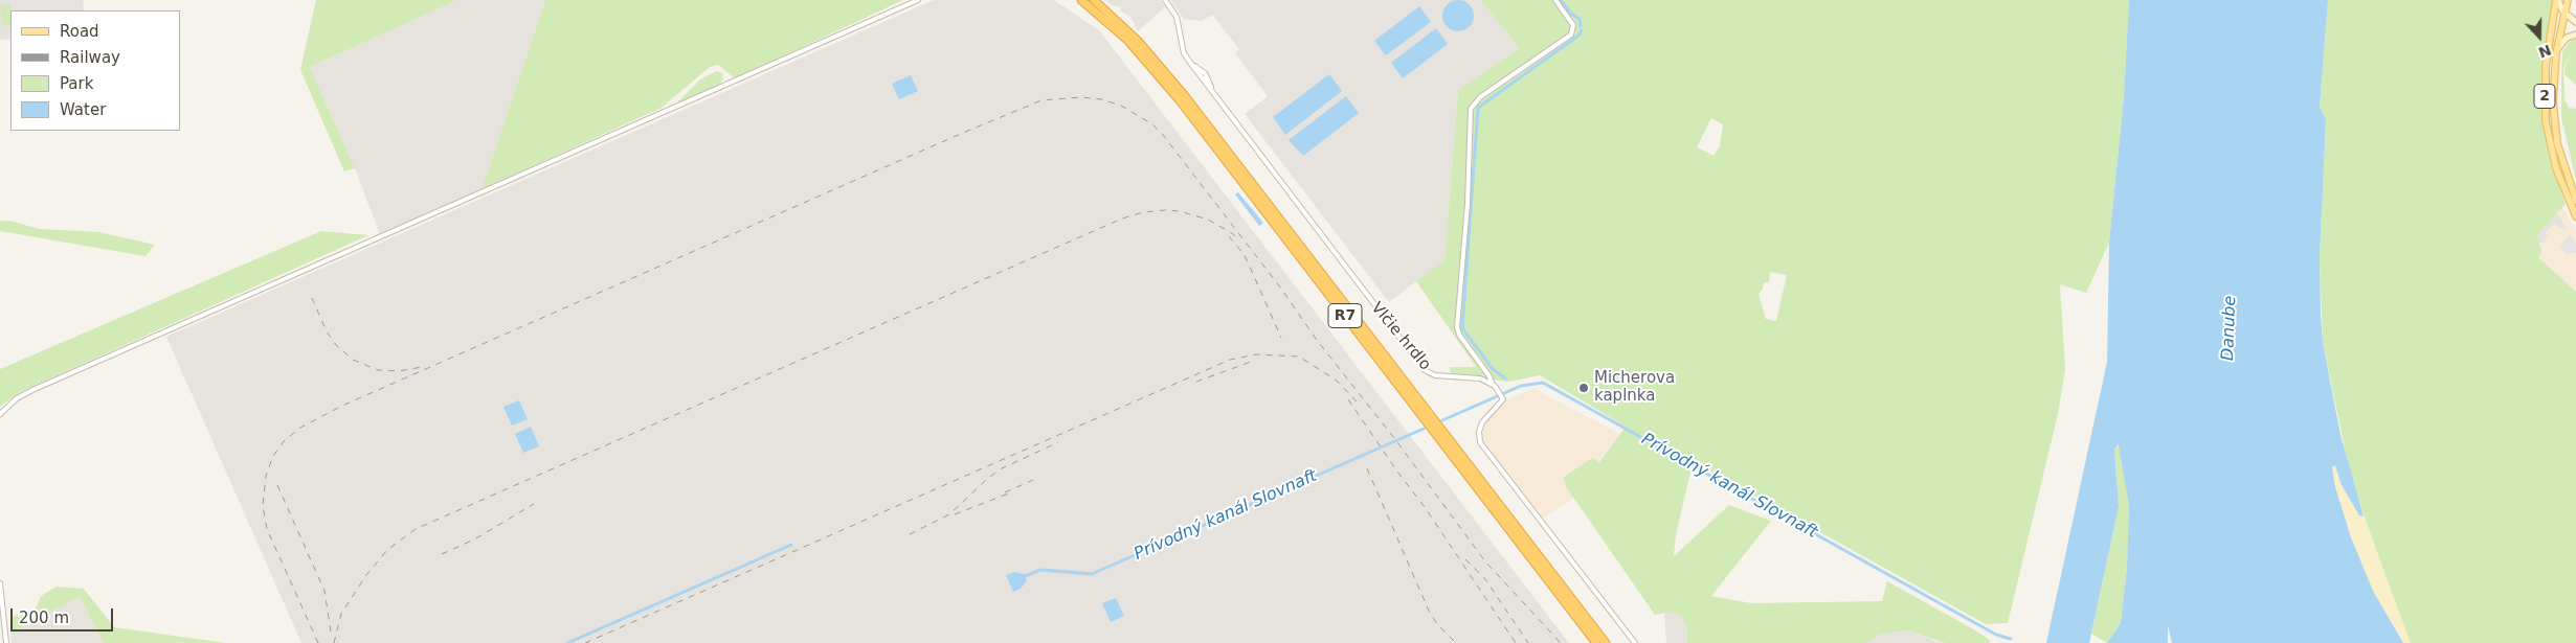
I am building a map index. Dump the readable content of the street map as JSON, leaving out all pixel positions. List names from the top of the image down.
{
  "streets": {
    "highway": ["R7"],
    "main road": ["2"],
    "street": ["Vlčie hrdlo"]
  },
  "water": ["Danube", "Prívodný kanál Slovnaft"],
  "places": ["Micherova kaplnka"],
  "legend": [
    "Road",
    "Railway",
    "Park",
    "Water"
  ],
  "scale_bar": "200 m",
  "north": "bottom"
}
